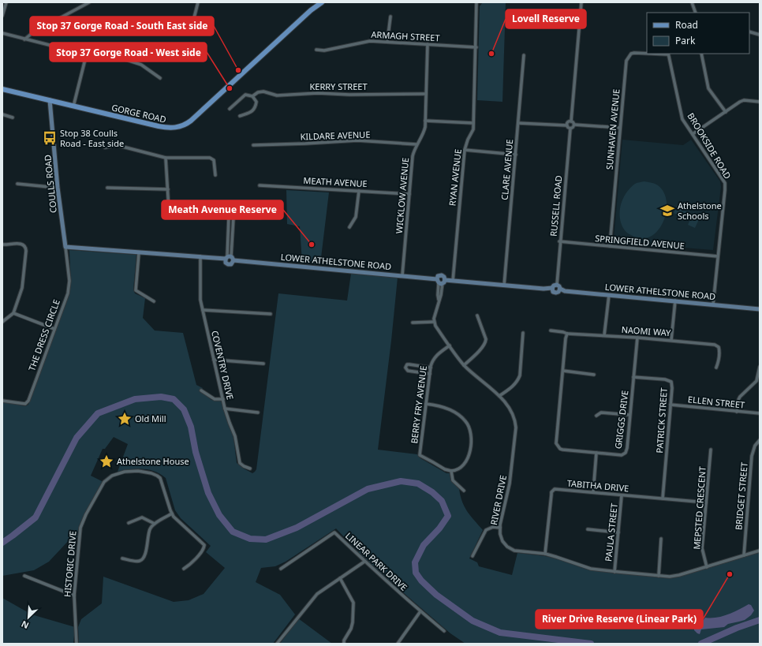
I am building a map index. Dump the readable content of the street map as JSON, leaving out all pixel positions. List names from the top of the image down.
{
  "streets": {
    "main road": ["GORGE ROAD"],
    "street": [
      "ARMAGH STREET",
      "KERRY STREET",
      "SUNHAVEN AVENUE",
      "KILDARE AVENUE",
      "BROOKSIDE ROAD",
      "CLARE AVENUE",
      "RYAN AVENUE",
      "MEATH AVENUE",
      "COULLS ROAD",
      "WICKLOW AVENUE",
      "RUSSELL ROAD",
      "SPRINGFIELD AVENUE",
      "LOWER ATHELSTONE ROAD",
      "NAOMI WAY",
      "THE DRESS CIRCLE",
      "COVENTRY DRIVE",
      "ELLEN STREET",
      "BERRY FRY AVENUE",
      "GRIGGS DRIVE",
      "PATRICK STREET",
      "TABITHA DRIVE",
      "BRIDGET STREET",
      "RIVER DRIVE",
      "MEPSTED CRESCENT",
      "PAULA STREET",
      "LINEAR PARK DRIVE",
      "HISTORIC DRIVE"
    ]
  },
  "crossings": [
    ["ARMAGH STREET", "RYAN AVENUE"],
    ["ARMAGH STREET", "WICKLOW AVENUE"],
    ["KERRY STREET", "WICKLOW AVENUE"],
    ["GORGE ROAD", "COULLS ROAD"],
    ["SUNHAVEN AVENUE", "SPRINGFIELD AVENUE"],
    ["KILDARE AVENUE", "WICKLOW AVENUE"],
    ["BROOKSIDE ROAD", "SPRINGFIELD AVENUE"],
    ["BROOKSIDE ROAD", "LOWER ATHELSTONE ROAD"],
    ["CLARE AVENUE", "LOWER ATHELSTONE ROAD"],
    ["RYAN AVENUE", "LOWER ATHELSTONE ROAD"],
    ["MEATH AVENUE", "WICKLOW AVENUE"],
    ["COULLS ROAD", "LOWER ATHELSTONE ROAD"],
    ["COULLS ROAD", "THE DRESS CIRCLE"],
    ["WICKLOW AVENUE", "LOWER ATHELSTONE ROAD"],
    ["RUSSELL ROAD", "SPRINGFIELD AVENUE"],
    ["RUSSELL ROAD", "LOWER ATHELSTONE ROAD"],
    ["LOWER ATHELSTONE ROAD", "THE DRESS CIRCLE"],
    ["LOWER ATHELSTONE ROAD", "COVENTRY DRIVE"],
    ["NAOMI WAY", "GRIGGS DRIVE"],
    ["ELLEN STREET", "PATRICK STREET"],
    ["BERRY FRY AVENUE", "RIVER DRIVE"],
    ["GRIGGS DRIVE", "PATRICK STREET"],
    ["PATRICK STREET", "TABITHA DRIVE"],
    ["TABITHA DRIVE", "RIVER DRIVE"],
    ["TABITHA DRIVE", "MEPSTED CRESCENT"],
    ["TABITHA DRIVE", "PAULA STREET"],
    ["BRIDGET STREET", "RIVER DRIVE"],
    ["RIVER DRIVE", "MEPSTED CRESCENT"],
    ["RIVER DRIVE", "PAULA STREET"]
  ],
  "places": {
    "other": [
      "Lovell Reserve",
      "Stop 37 Gorge Road - South East side",
      "Stop 37 Gorge Road - West side",
      "Meath Avenue Reserve",
      "River Drive Reserve (Linear Park)"
    ],
    "bus stop": ["Stop 38 Coulls Road - East side"],
    "school or university": ["Athelstone Schools"],
    "place": ["Old Mill", "Athelstone House"]
  },
  "legend": ["Road", "Park"],
  "north": "bottom left"
}
